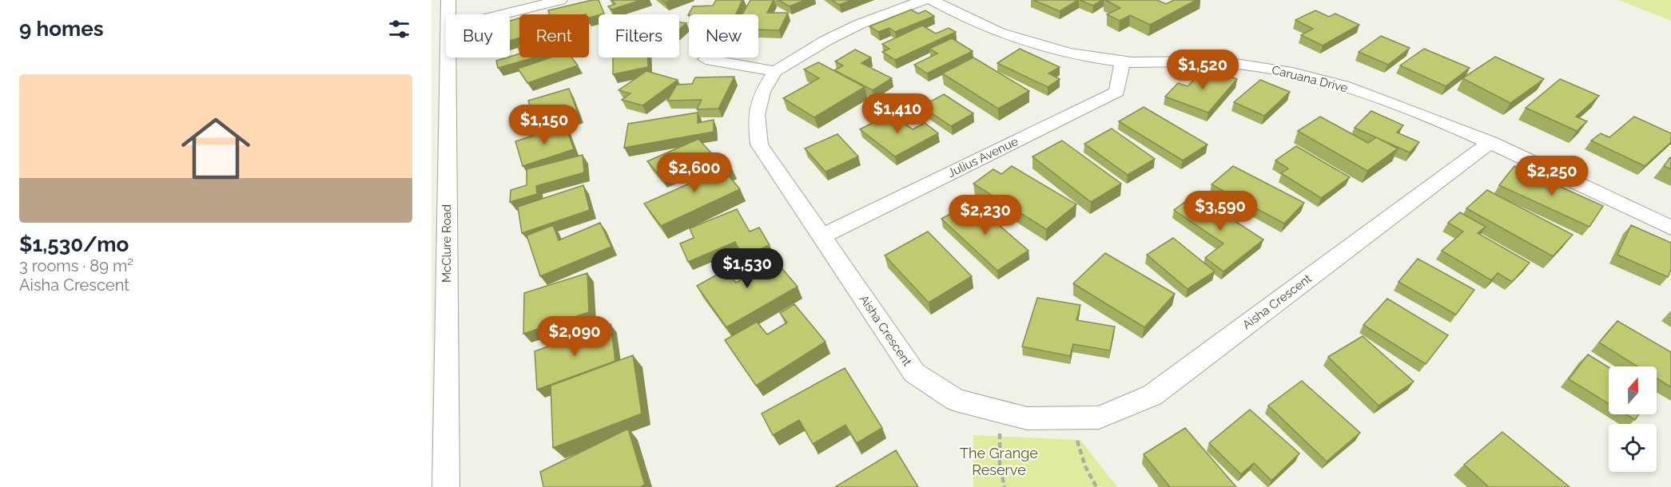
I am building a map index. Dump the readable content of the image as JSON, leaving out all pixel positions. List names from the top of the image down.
{
  "streets": {
    "street": [
      "Caruana Drive",
      "Julius Avenue",
      "McClure Road",
      "Aisha Crescent"
    ]
  },
  "crossings": [
    ["Caruana Drive", "Julius Avenue"],
    ["Caruana Drive", "Aisha Crescent"],
    ["Julius Avenue", "Aisha Crescent"]
  ],
  "parks": ["The Grange Reserve"],
  "north": "top",
  "page": {
    "heading": "9 homes",
    "chip": [
      "Buy",
      "Rent",
      "Filters",
      "New"
    ],
    "price": [
      "$1,520",
      "$1,410",
      "$1,150",
      "$2,600",
      "$2,250",
      "$3,590",
      "$2,230",
      "$1,530",
      "$2,090"
    ],
    "list": [
      {
        "name": "$1,530/mo",
        "note": "3 rooms · 89 m² · Aisha Crescent"
      }
    ]
  }
}
